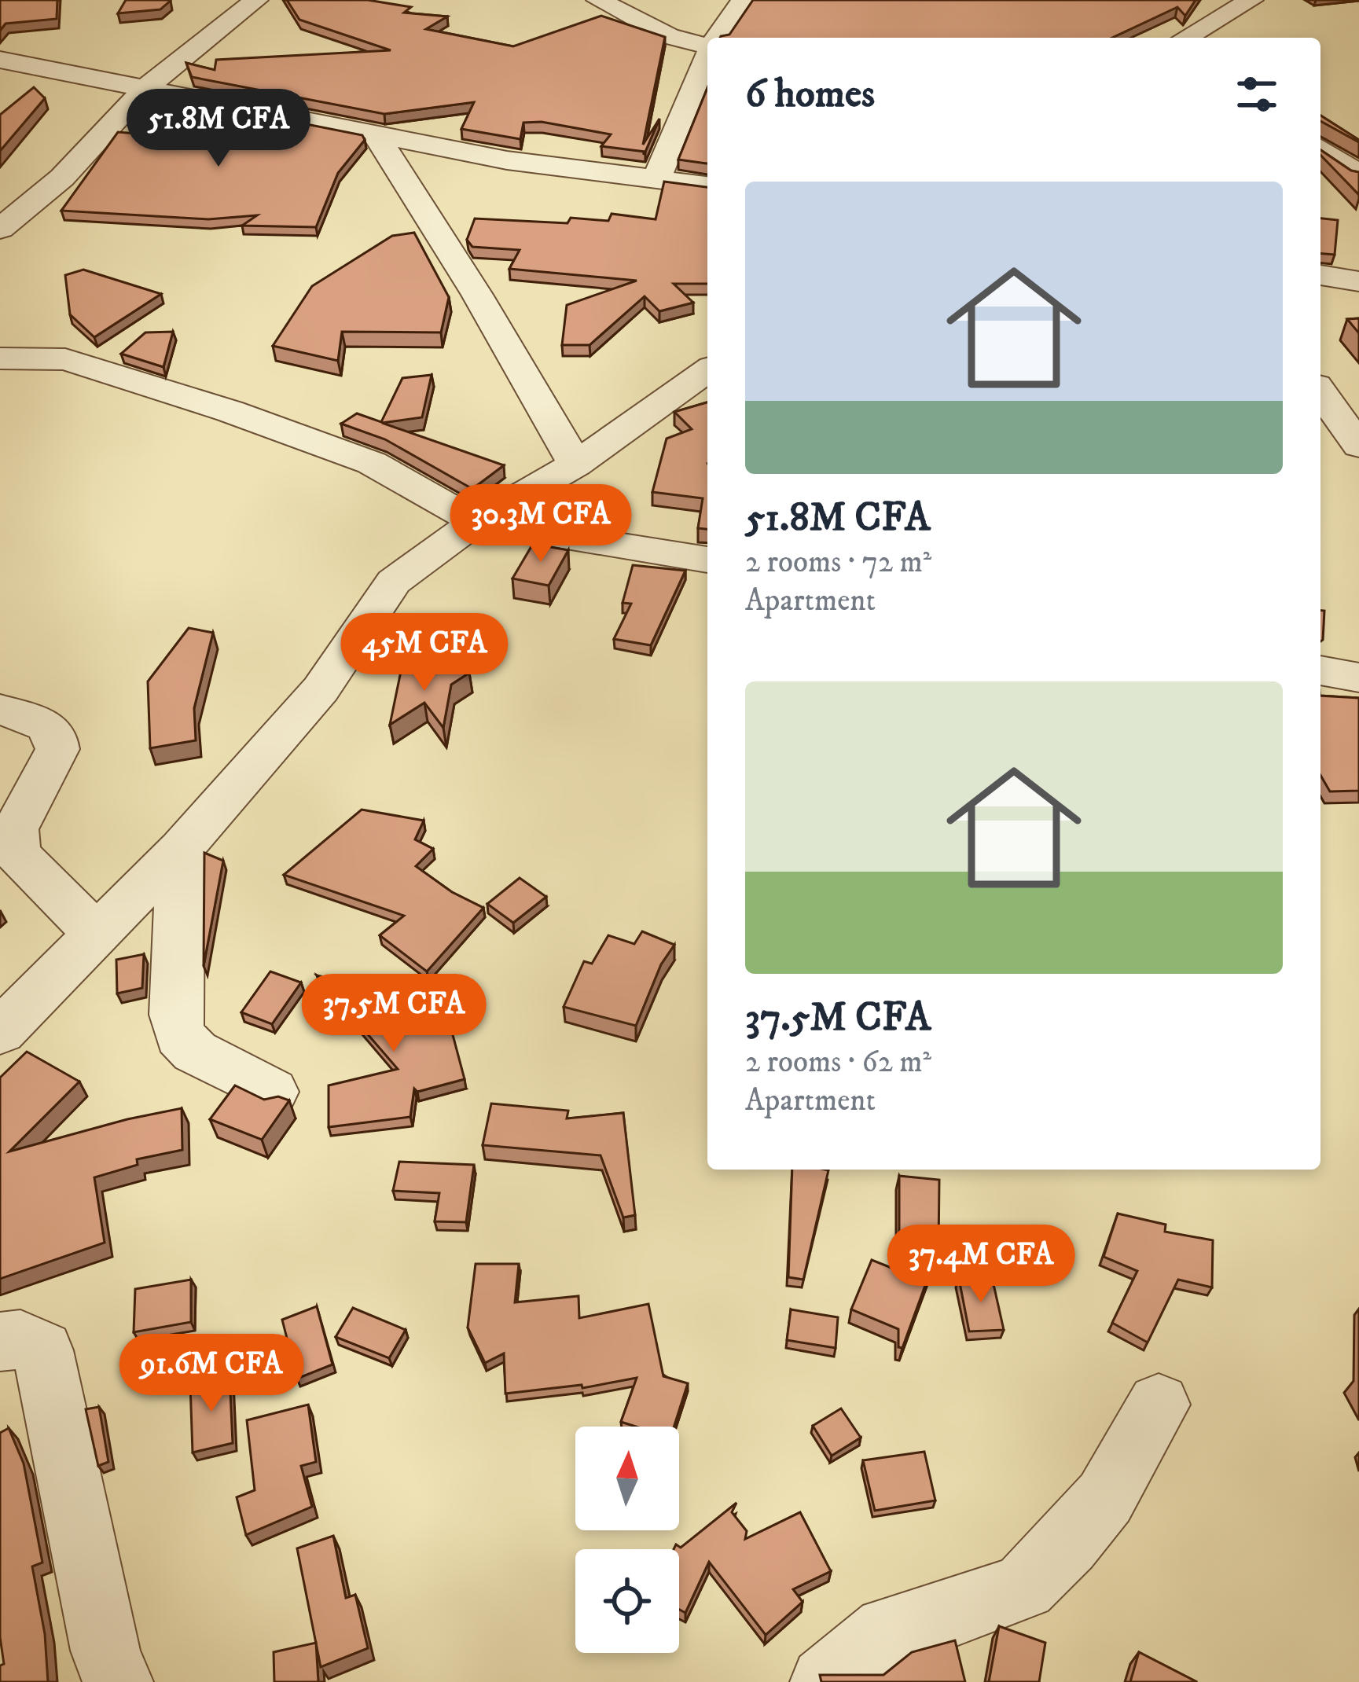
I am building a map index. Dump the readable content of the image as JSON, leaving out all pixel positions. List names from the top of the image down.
{
  "north": "top",
  "page": {
    "heading": "6 homes",
    "price": [
      "51.8M CFA",
      "30.3M CFA",
      "45M CFA",
      "37.5M CFA",
      "37.4M CFA",
      "91.6M CFA"
    ],
    "list": [
      {
        "name": "51.8M CFA",
        "note": "2 rooms · 72 m² · Apartment"
      },
      {
        "name": "37.5M CFA",
        "note": "2 rooms · 62 m² · Apartment"
      }
    ]
  }
}
